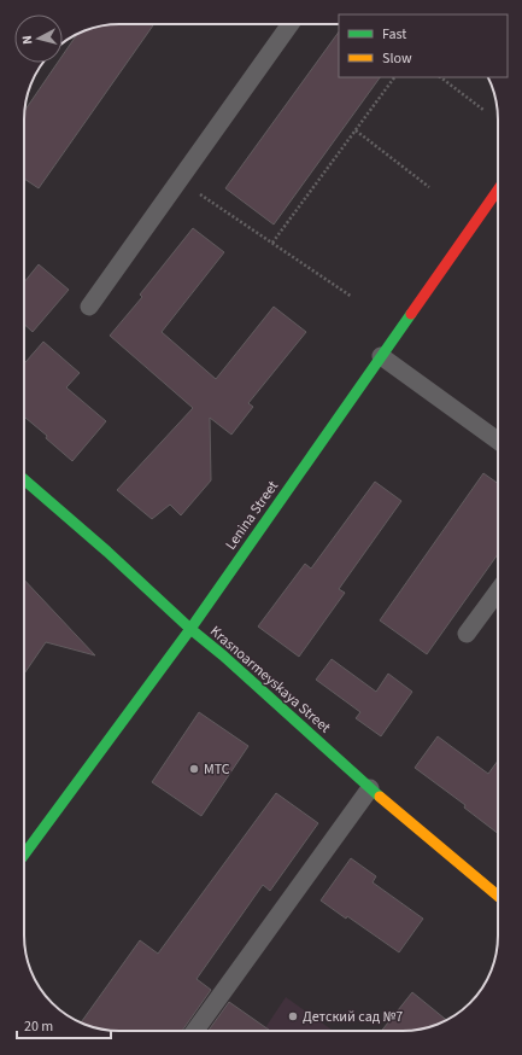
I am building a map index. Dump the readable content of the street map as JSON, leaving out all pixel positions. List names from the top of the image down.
{
  "streets": {
    "street": ["Lenina Street", "Krasnoarmeyskaya Street"]
  },
  "crossings": [
    ["Lenina Street", "Krasnoarmeyskaya Street"]
  ],
  "places": ["МТС", "Детский сад №7"],
  "legend": ["Fast", "Slow"],
  "scale_bar": "20 m",
  "north": "left"
}
